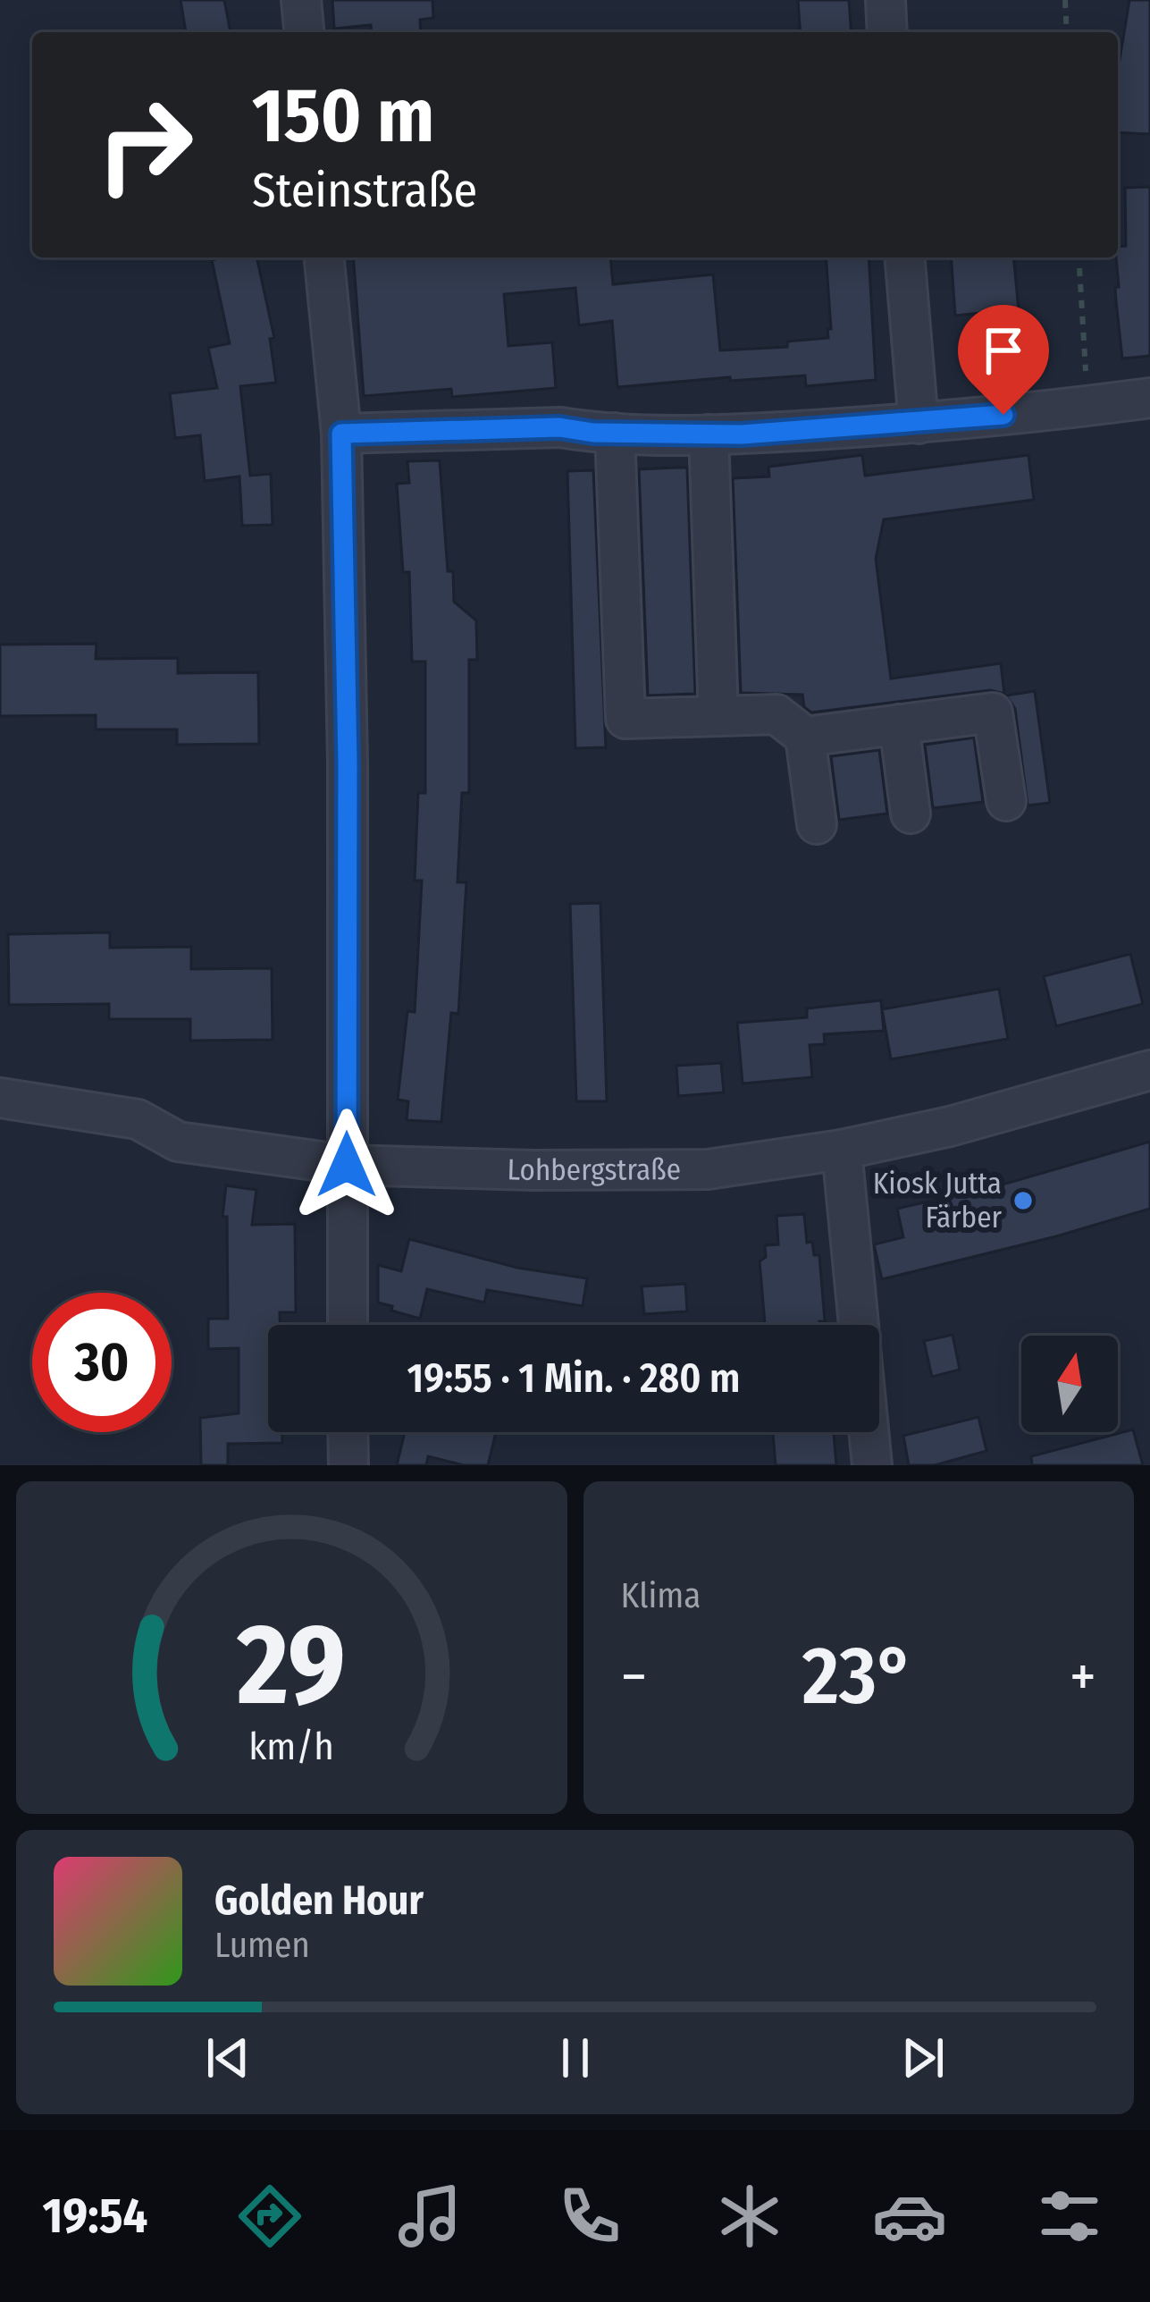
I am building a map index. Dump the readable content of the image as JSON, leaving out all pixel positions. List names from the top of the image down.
{
  "streets": {
    "street": ["Lohbergstraße"]
  },
  "places": ["Kiosk Jutta Färber"],
  "north": "top",
  "page": {
    "turn": ["150 m", "Steinstraße"],
    "limit": "30",
    "trip": "19:55 · 1 Min. · 280 m",
    "tile": "Klima",
    "heat": ["−", "23°", "+"],
    "song": ["Golden Hour", "Lumen"],
    "tabs": "19:54",
    "gauge": ["29", "km/h"]
  }
}
